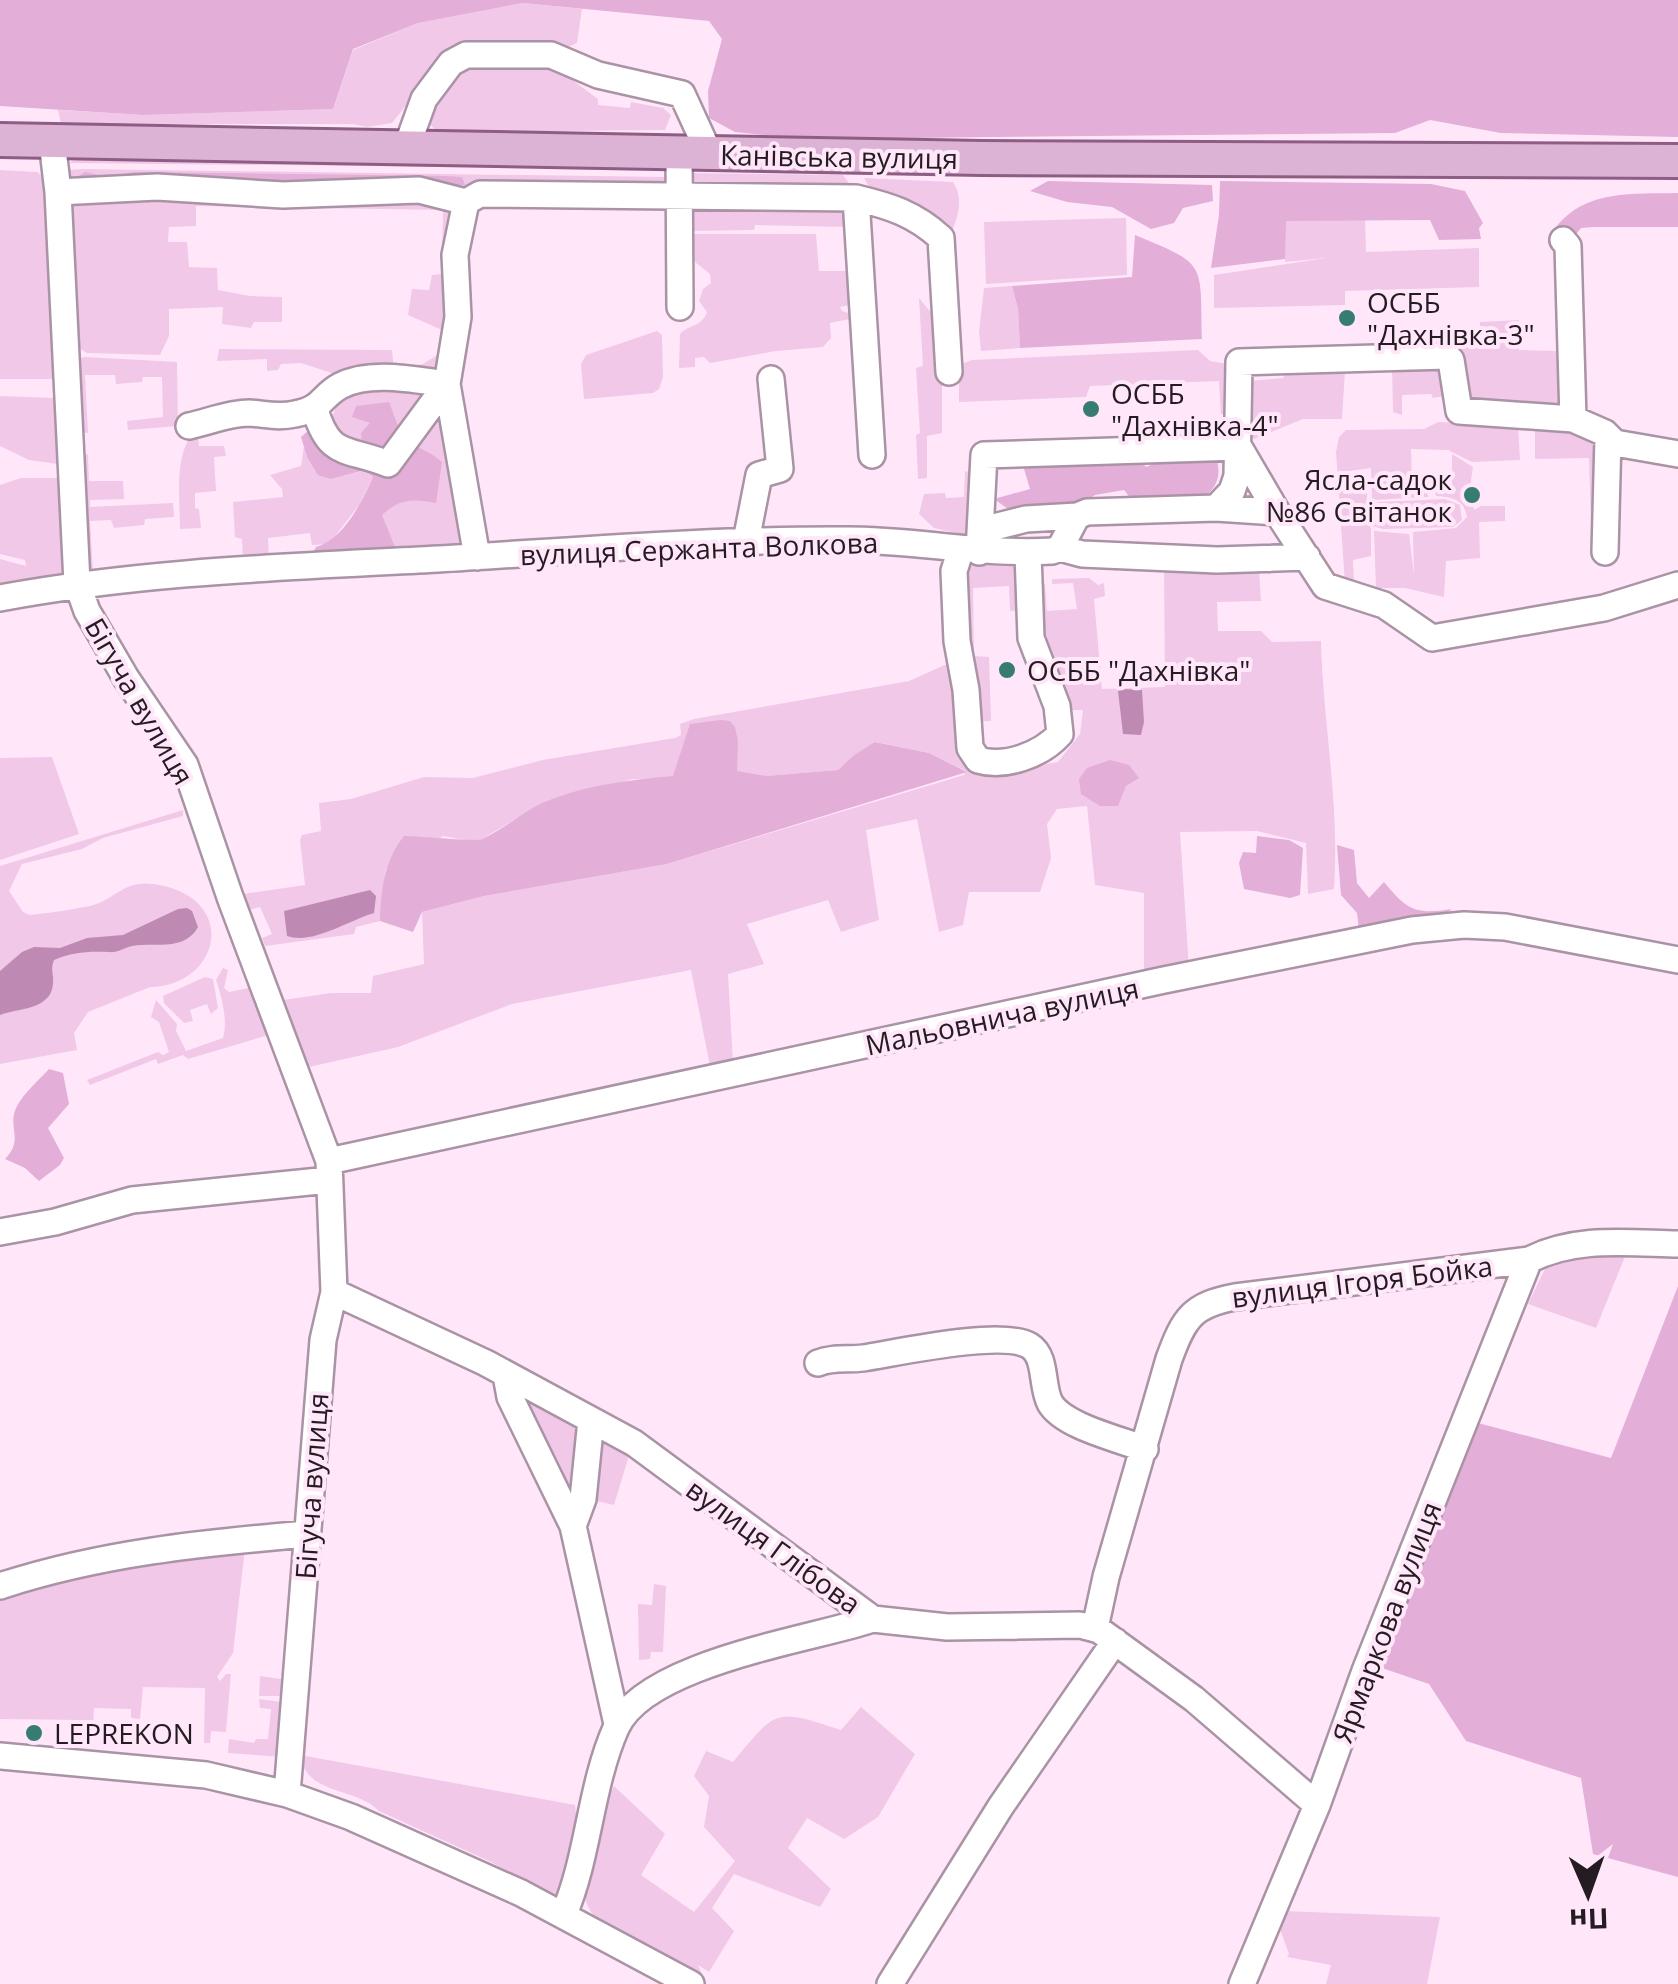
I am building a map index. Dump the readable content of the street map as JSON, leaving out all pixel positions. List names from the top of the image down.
{
  "streets": {
    "main road": ["Канівська вулиця"],
    "street": [
      "вулиця Сержанта Волкова",
      "Бігуча вулиця",
      "Мальовнича вулиця",
      "вулиця Ігоря Бойка",
      "вулиця Глібова",
      "Ярмаркова вулиця"
    ]
  },
  "crossings": [
    ["Канівська вулиця", "Бігуча вулиця"],
    ["вулиця Сержанта Волкова", "Бігуча вулиця"],
    ["Бігуча вулиця", "Мальовнича вулиця"],
    ["Бігуча вулиця", "вулиця Глібова"],
    ["вулиця Ігоря Бойка", "вулиця Глібова"],
    ["вулиця Ігоря Бойка", "Ярмаркова вулиця"]
  ],
  "places": [
    "ОСББ \"Дахнівка-3\"",
    "ОСББ \"Дахнівка-4\"",
    "Ясла-садок №86 Світанок",
    "ОСББ \"Дахнівка\"",
    "LEPREKON"
  ],
  "north": "bottom"
}
